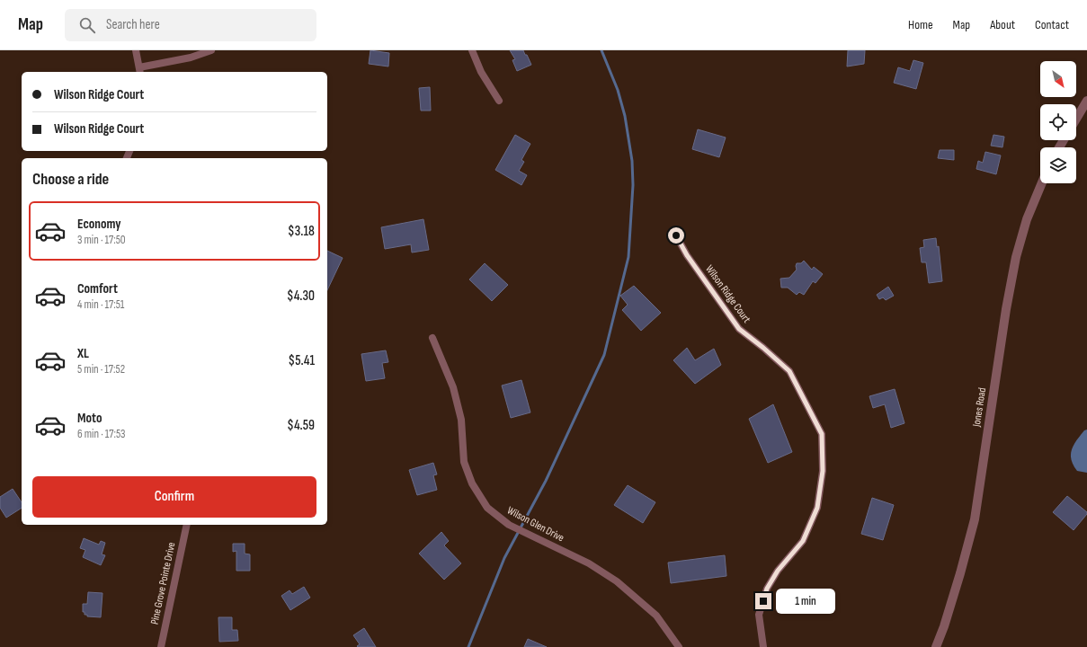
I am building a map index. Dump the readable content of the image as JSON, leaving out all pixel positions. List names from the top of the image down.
{
  "streets": {
    "street": [
      "Wilson Ridge Court",
      "Jones Road",
      "Wilson Glen Drive",
      "Pine Grove Pointe Drive"
    ]
  },
  "north": "bottom right",
  "page": {
    "header": "Map",
    "search": "Search here",
    "nav": [
      "Home",
      "Map",
      "About",
      "Contact"
    ],
    "banner": ["Wilson Ridge Court", "Wilson Ridge Court"],
    "heading": "Choose a ride",
    "list": [
      {
        "name": "Economy",
        "note": "3 min · 17:50",
        "value": "$3.18"
      },
      {
        "name": "Comfort",
        "note": "4 min · 17:51",
        "value": "$4.30"
      },
      {
        "name": "XL",
        "note": "5 min · 17:52",
        "value": "$5.41"
      },
      {
        "name": "Moto",
        "note": "6 min · 17:53",
        "value": "$4.59"
      }
    ],
    "buttons": "Confirm",
    "bubble": "1 min"
  }
}
